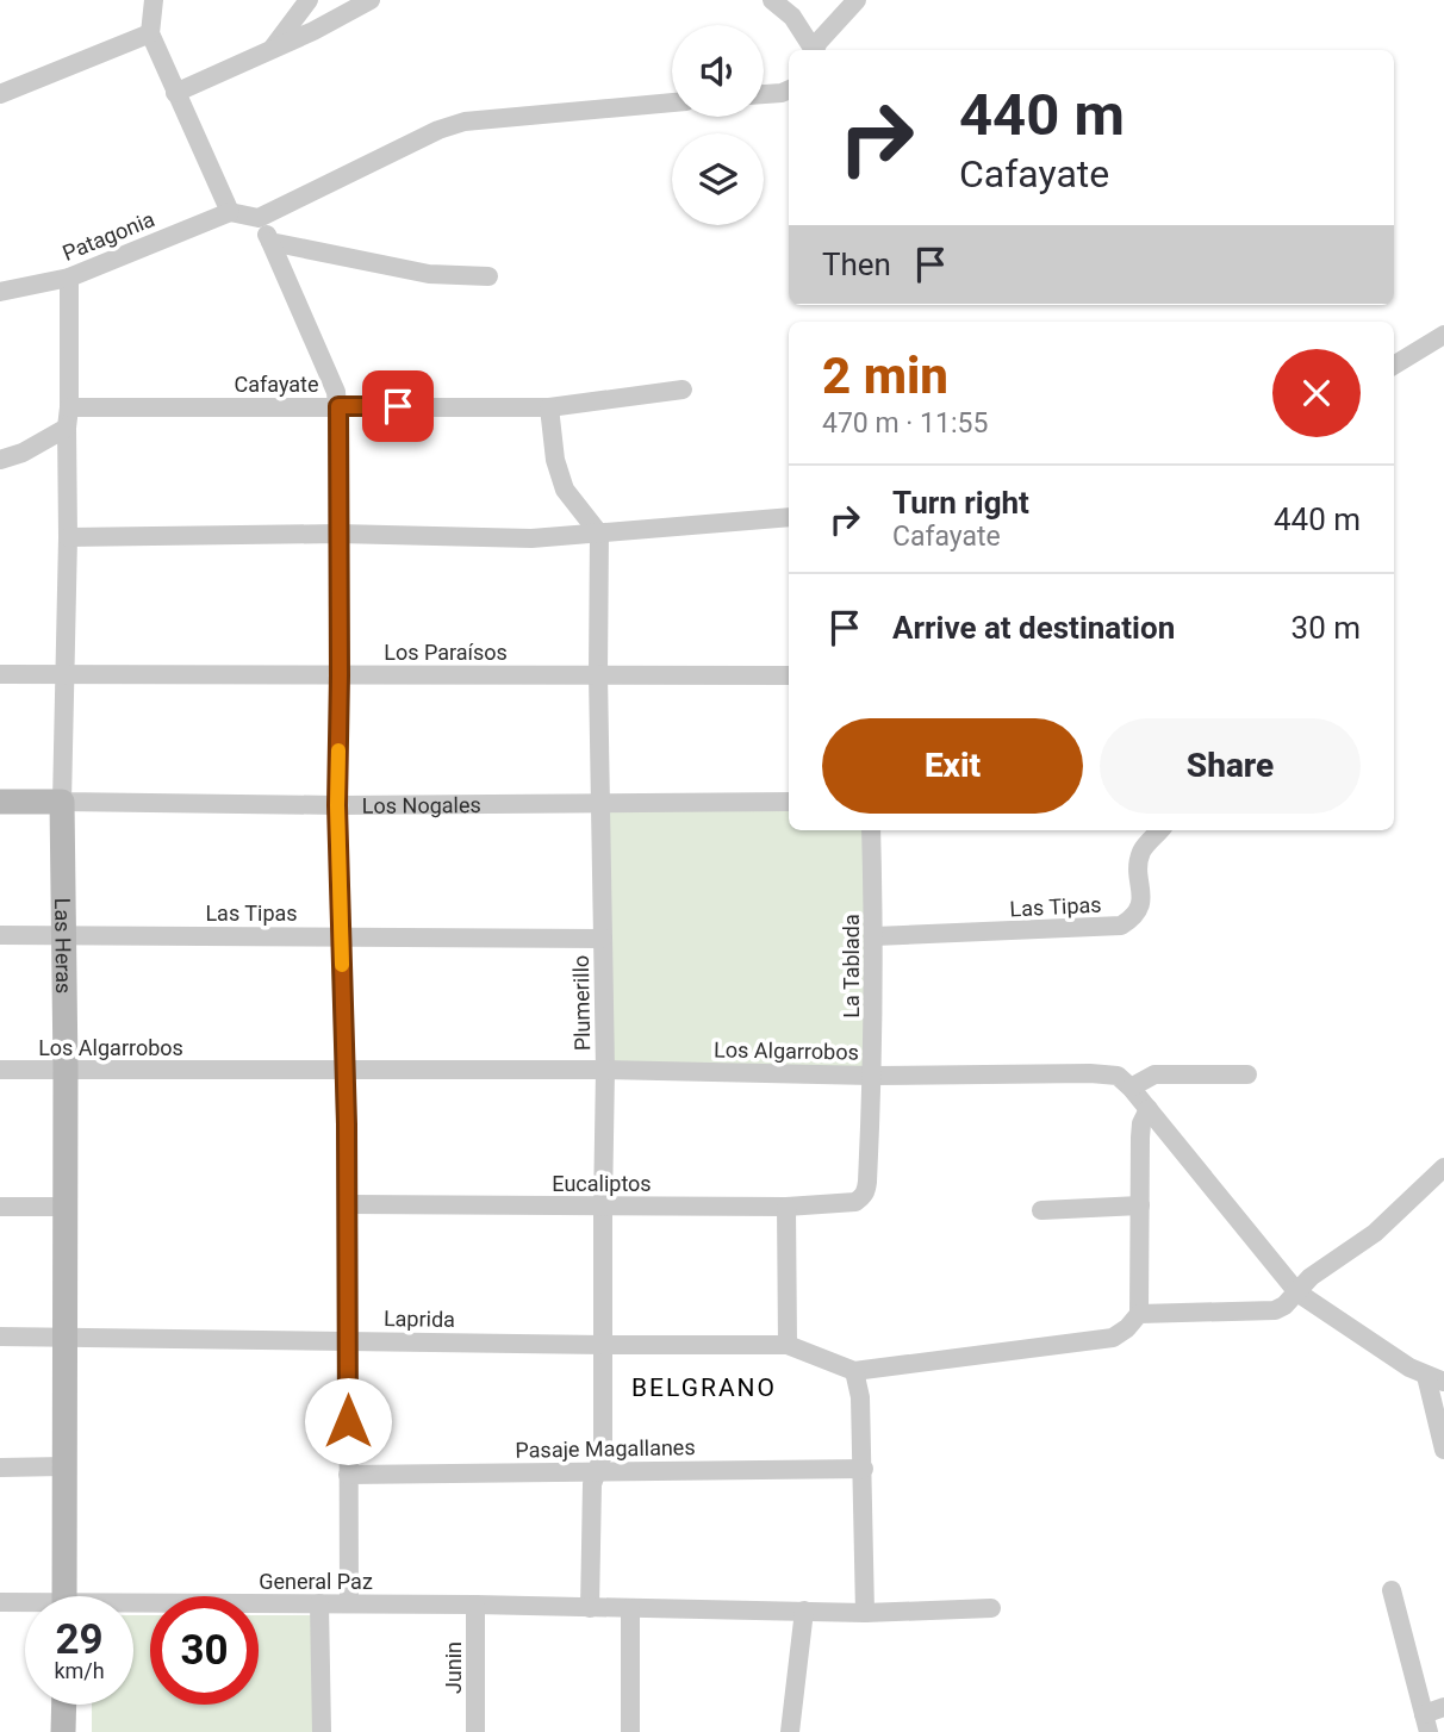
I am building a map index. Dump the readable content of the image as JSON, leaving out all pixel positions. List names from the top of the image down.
{
  "streets": {
    "street": [
      "Patagonia",
      "Cafayate",
      "Los Paraísos",
      "Los Nogales",
      "Las Tipas",
      "Las Heras",
      "La Tablada",
      "Plumerillo",
      "Los Algarrobos",
      "Eucaliptos",
      "Laprida",
      "Pasaje Magallanes",
      "General Paz",
      "Junin"
    ]
  },
  "crossings": [
    ["Patagonia", "Las Heras"],
    ["Cafayate", "Las Heras"],
    ["Los Paraísos", "Las Heras"],
    ["Los Paraísos", "Plumerillo"],
    ["Los Nogales", "Las Heras"],
    ["Los Nogales", "Plumerillo"],
    ["Las Tipas", "Las Heras"],
    ["Las Tipas", "La Tablada"],
    ["Las Tipas", "Plumerillo"],
    ["Las Heras", "Los Algarrobos"],
    ["Las Heras", "Laprida"],
    ["La Tablada", "Los Algarrobos"],
    ["La Tablada", "Eucaliptos"],
    ["Plumerillo", "Los Algarrobos"],
    ["Plumerillo", "Eucaliptos"],
    ["Plumerillo", "Laprida"],
    ["Plumerillo", "Pasaje Magallanes"],
    ["Plumerillo", "General Paz"],
    ["General Paz", "Junin"]
  ],
  "districts": ["BELGRANO"],
  "page": {
    "turn": ["440 m", "Cafayate"],
    "then": "Then",
    "heading": ["2 min", "470 m · 11:55"],
    "list": [
      {
        "name": "Turn right",
        "note": "Cafayate",
        "value": "440 m"
      },
      {
        "name": "Arrive at destination",
        "value": "30 m"
      }
    ],
    "buttons": ["Exit", "Share"],
    "speed": "29 km/h",
    "limit": "30"
  }
}
